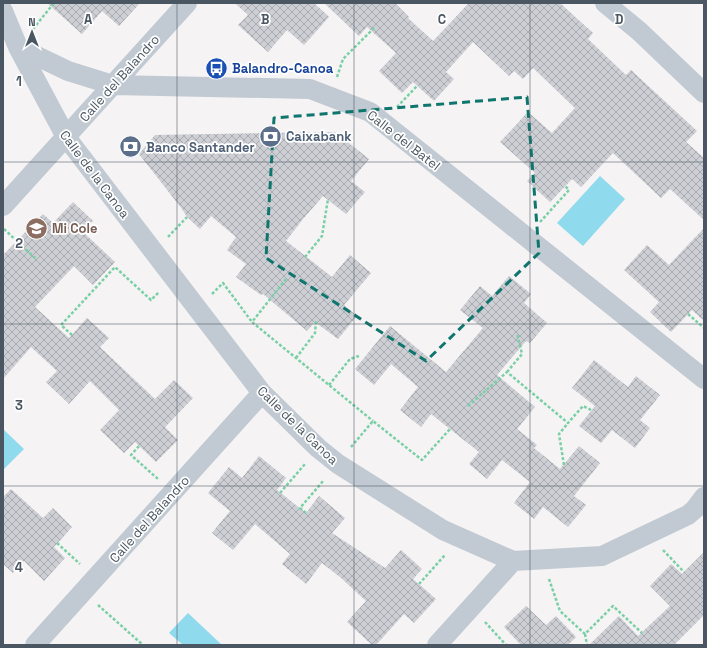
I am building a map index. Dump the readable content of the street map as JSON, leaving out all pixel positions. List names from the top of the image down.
{
  "streets": {
    "street": ["Calle del Balandro", "Calle del Batel", "Calle de la Canoa"]
  },
  "crossings": [
    ["Calle del Balandro", "Calle del Batel"],
    ["Calle del Balandro", "Calle de la Canoa"],
    ["Calle del Batel", "Calle de la Canoa"]
  ],
  "places": {
    "bus stop": ["Balandro-Canoa"],
    "bank": ["Caixabank", "Banco Santander"],
    "school or university": ["Mi Cole"]
  },
  "north": "top",
  "grid": {
    "columns": [
      "A",
      "B",
      "C",
      "D"
    ],
    "rows": [
      "1",
      "2",
      "3",
      "4"
    ]
  }
}
